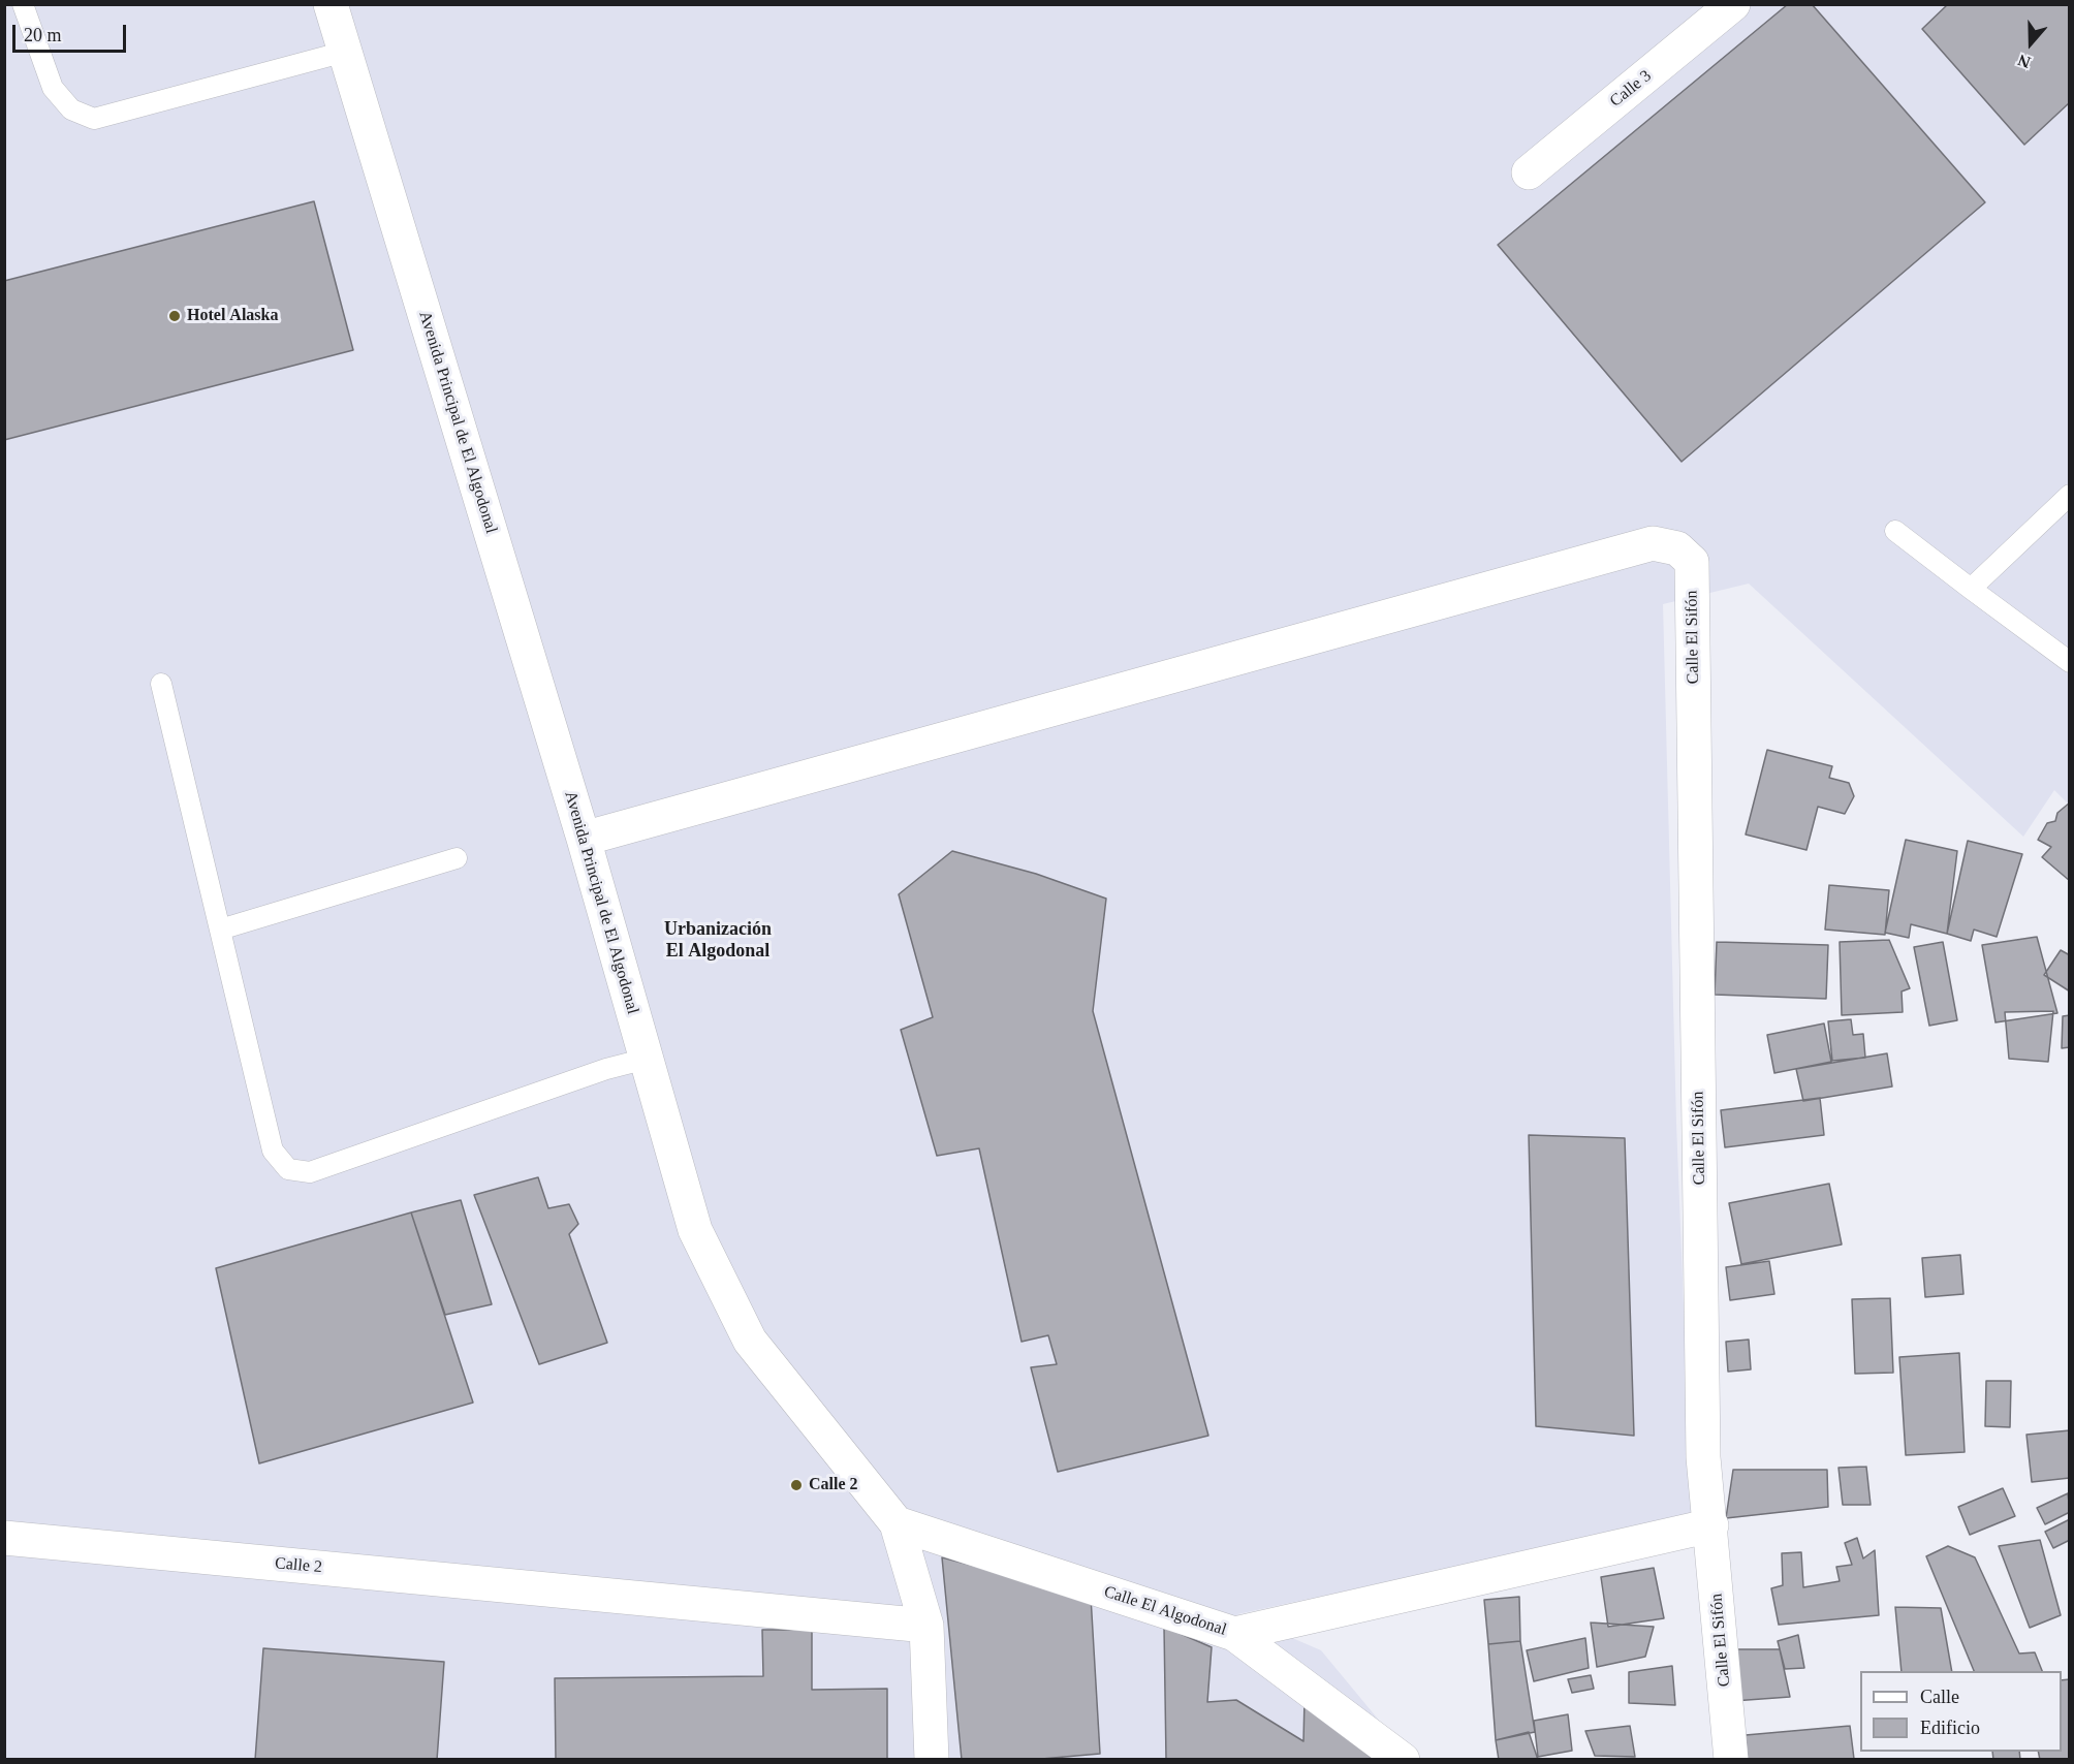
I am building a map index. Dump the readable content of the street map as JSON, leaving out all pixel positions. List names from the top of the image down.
{
  "streets": {
    "street": [
      "Calle 3",
      "Avenida Principal de El Algodonal",
      "Calle El Sifón",
      "Calle 2",
      "Calle El Algodonal"
    ]
  },
  "crossings": [
    ["Avenida Principal de El Algodonal", "Calle El Sifón"],
    ["Avenida Principal de El Algodonal", "Calle 2"],
    ["Avenida Principal de El Algodonal", "Calle El Algodonal"]
  ],
  "districts": ["Urbanización El Algodonal"],
  "places": ["Hotel Alaska", "Calle 2"],
  "legend": ["Calle", "Edificio"],
  "scale_bar": "20 m",
  "north": "bottom"
}
